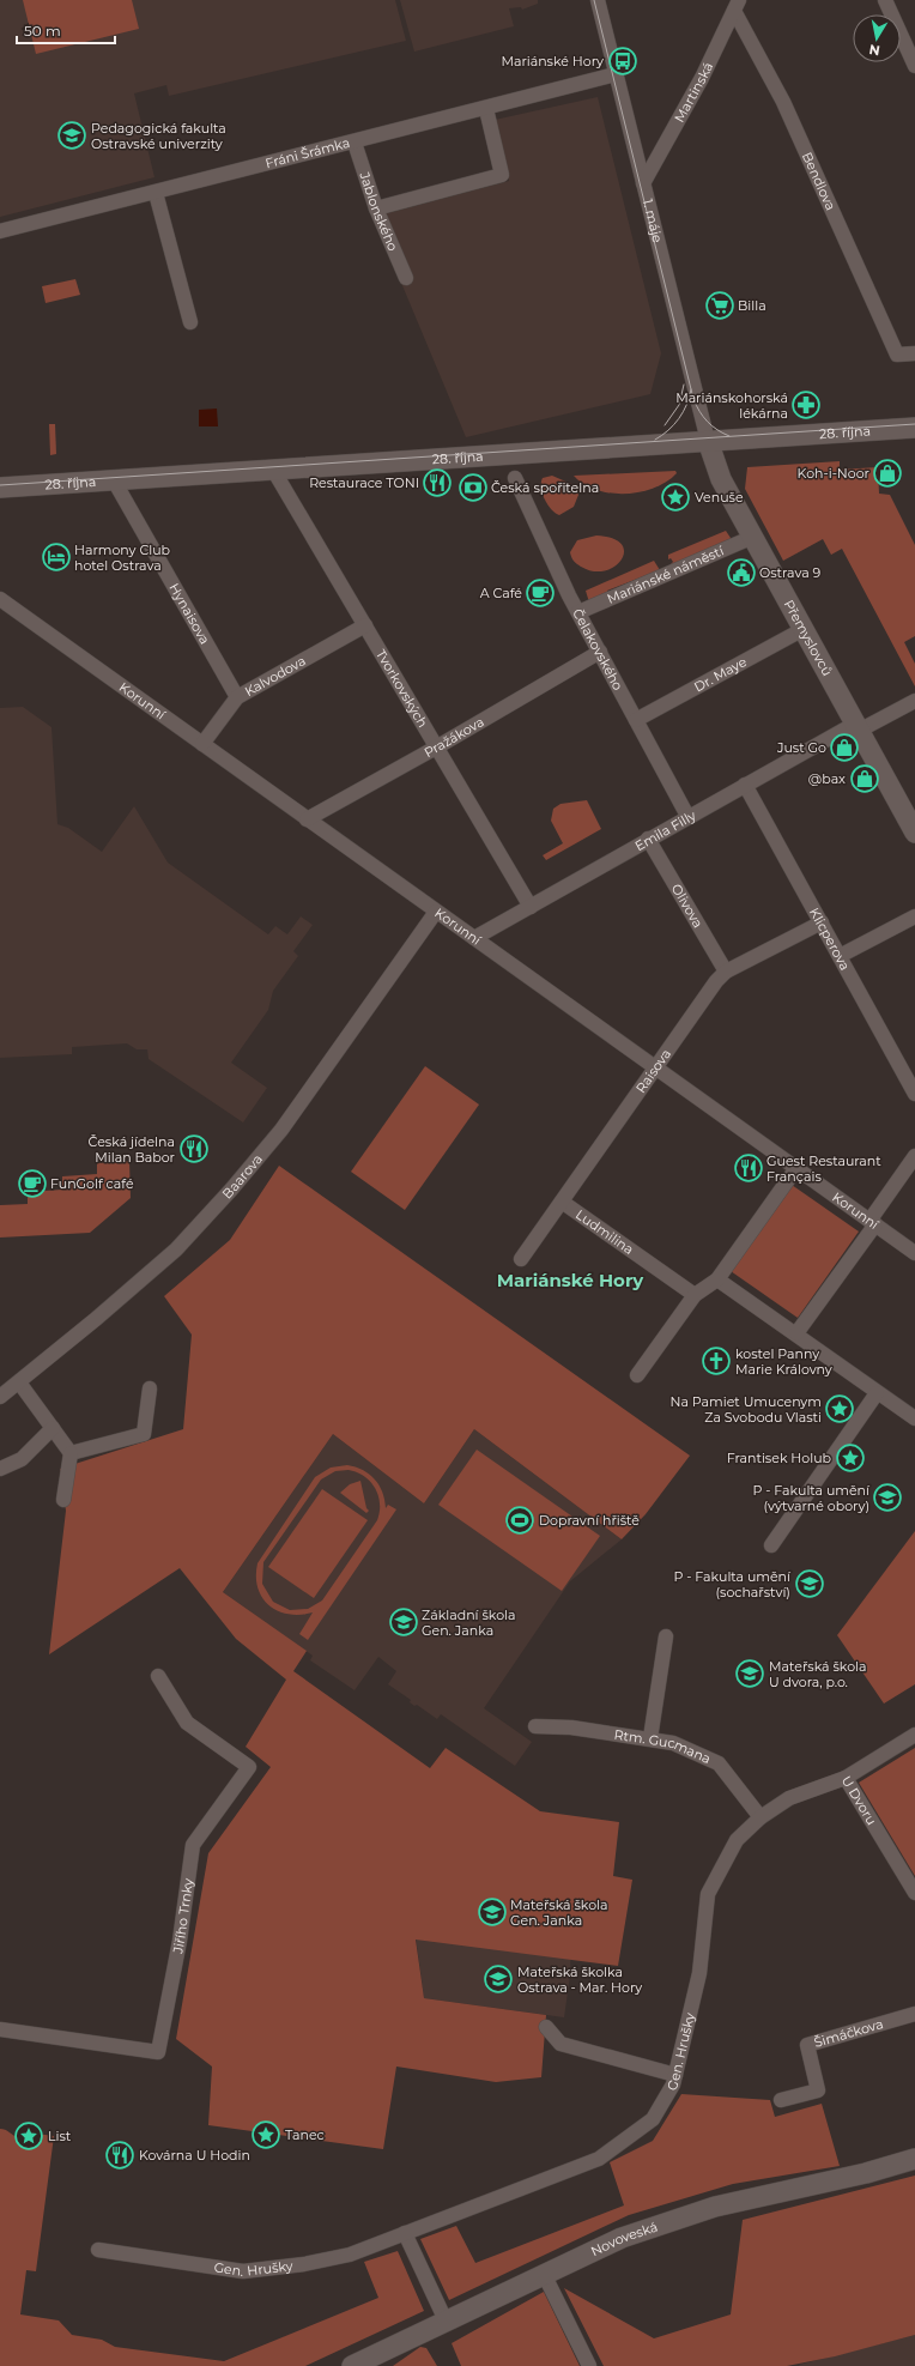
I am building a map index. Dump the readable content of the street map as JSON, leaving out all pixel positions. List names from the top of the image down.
{
  "streets": {
    "street": [
      "Martinská",
      "Fráni Šrámka",
      "Bendlova",
      "Jablonského",
      "1. máje",
      "28. října",
      "Mariánské náměstí",
      "Hynaisova",
      "Přemyslovců",
      "Čelakovského",
      "Dr. Maye",
      "Kalvodova",
      "Tvorkovských",
      "Korunní",
      "Pražákova",
      "Emila Filly",
      "Olivova",
      "Klicperova",
      "Raisova",
      "Baarova",
      "Ludmilina",
      "Rtm. Gucmana",
      "U Dvoru",
      "Jiřího Trnky",
      "Šimáčkova",
      "Gen. Hrušky",
      "Novoveská"
    ]
  },
  "crossings": [
    ["Martinská", "Bendlova"],
    ["Martinská", "1. máje"],
    ["Fráni Šrámka", "Jablonského"],
    ["Fráni Šrámka", "1. máje"],
    ["1. máje", "28. října"],
    ["1. máje", "Přemyslovců"],
    ["28. října", "Hynaisova"],
    ["28. října", "Přemyslovců"],
    ["28. října", "Tvorkovských"],
    ["Mariánské náměstí", "Přemyslovců"],
    ["Mariánské náměstí", "Čelakovského"],
    ["Hynaisova", "Kalvodova"],
    ["Přemyslovců", "Dr. Maye"],
    ["Přemyslovců", "Emila Filly"],
    ["Čelakovského", "Dr. Maye"],
    ["Čelakovského", "Pražákova"],
    ["Čelakovského", "Emila Filly"],
    ["Kalvodova", "Tvorkovských"],
    ["Kalvodova", "Korunní"],
    ["Tvorkovských", "Pražákova"],
    ["Tvorkovských", "Emila Filly"],
    ["Korunní", "Pražákova"],
    ["Korunní", "Emila Filly"],
    ["Korunní", "Raisova"],
    ["Korunní", "Baarova"],
    ["Emila Filly", "Olivova"],
    ["Emila Filly", "Klicperova"],
    ["Olivova", "Raisova"],
    ["Klicperova", "Raisova"],
    ["Raisova", "Ludmilina"],
    ["Rtm. Gucmana", "Gen. Hrušky"],
    ["U Dvoru", "Gen. Hrušky"]
  ],
  "districts": ["Mariánské Hory"],
  "places": {
    "bus stop": ["Mariánské Hory"],
    "school or university": [
      "Pedagogická fakulta Ostravské univerzity",
      "P - Fakulta umění (výtvarné obory)",
      "P - Fakulta umění (sochařství)",
      "Základní škola Gen. Janka",
      "Mateřská škola U dvora, p.o.",
      "Mateřská škola Gen. Janka",
      "Mateřská školka Ostrava - Mar. Hory"
    ],
    "supermarket": ["Billa"],
    "pharmacy": ["Mariánskohorská lékárna"],
    "shop": ["Koh-i-Noor", "Just Go", "@bax"],
    "restaurant": [
      "Restaurace TONI",
      "Česká jídelna Milan Babor",
      "Guest Restaurant Français",
      "Kovárna U Hodin"
    ],
    "bank": ["Česká spořitelna"],
    "place": [
      "Venuše",
      "Na Pamiet Umucenym Za Svobodu Vlasti",
      "Frantisek Holub",
      "Tanec",
      "List"
    ],
    "hotel": ["Harmony Club hotel Ostrava"],
    "public building": ["Ostrava 9"],
    "cafe": ["A Café", "FunGolf café"],
    "church": ["kostel Panny Marie Královny"],
    "sports": ["Dopravní hřiště"]
  },
  "scale_bar": "50 m",
  "north": "bottom"
}
